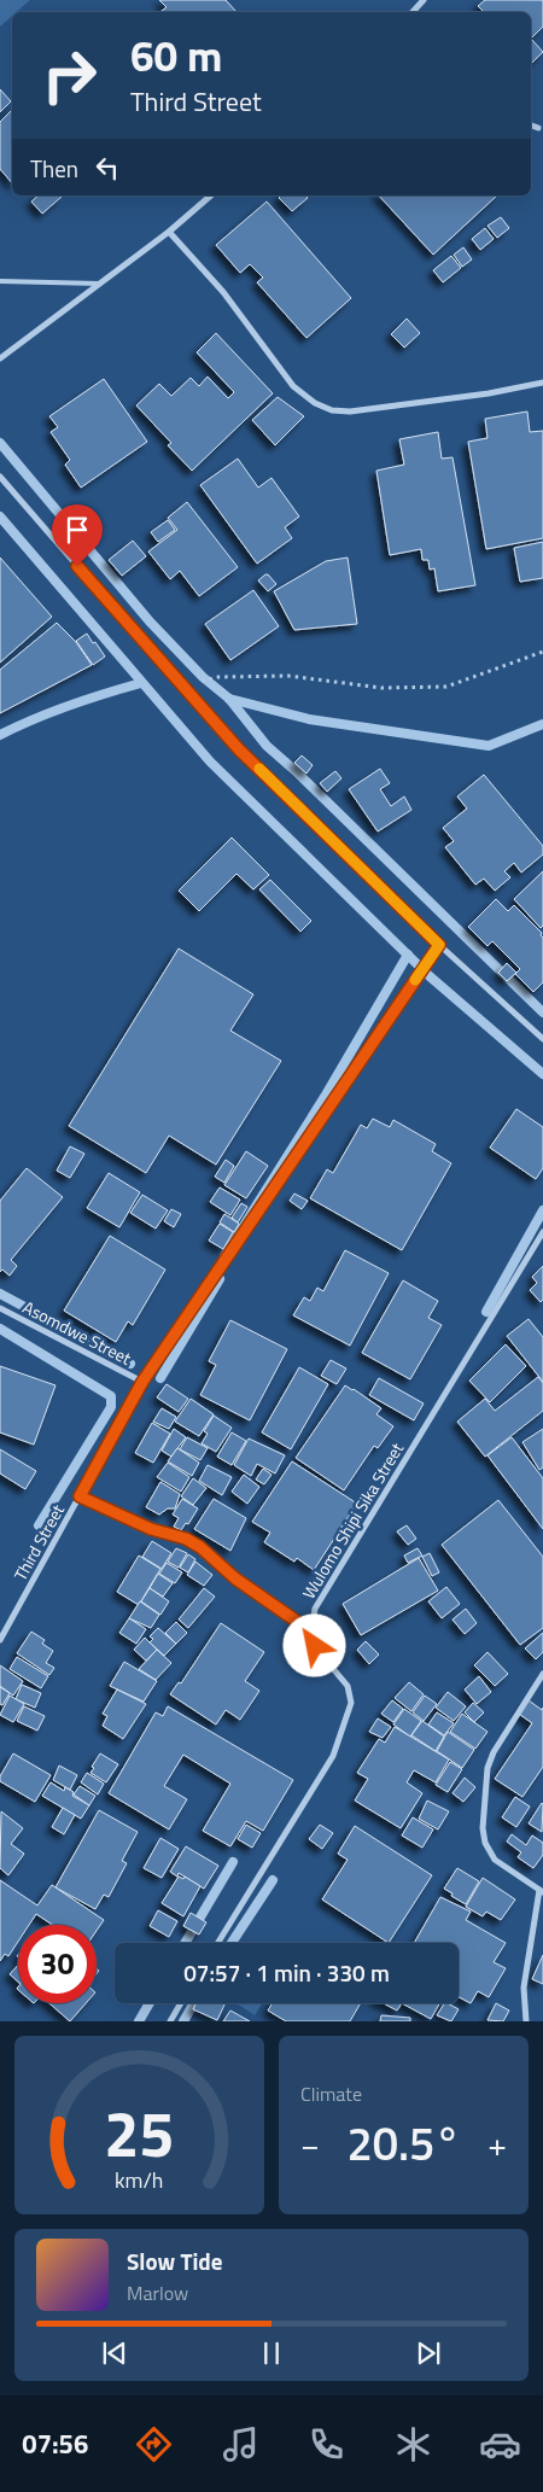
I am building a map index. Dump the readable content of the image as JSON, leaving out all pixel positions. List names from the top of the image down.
{
  "streets": {
    "street": ["Asomdwe Street", "Wulomo Shipi Sika Street", "Third Street"]
  },
  "crossings": [
    ["Asomdwe Street", "Third Street"]
  ],
  "page": {
    "turn": ["60 m", "Third Street"],
    "then": "Then",
    "limit": "30",
    "trip": "07:57 · 1 min · 330 m",
    "tile": "Climate",
    "heat": ["−", "20.5°", "+"],
    "song": ["Slow Tide", "Marlow"],
    "tabs": "07:56",
    "gauge": ["25", "km/h"]
  }
}
